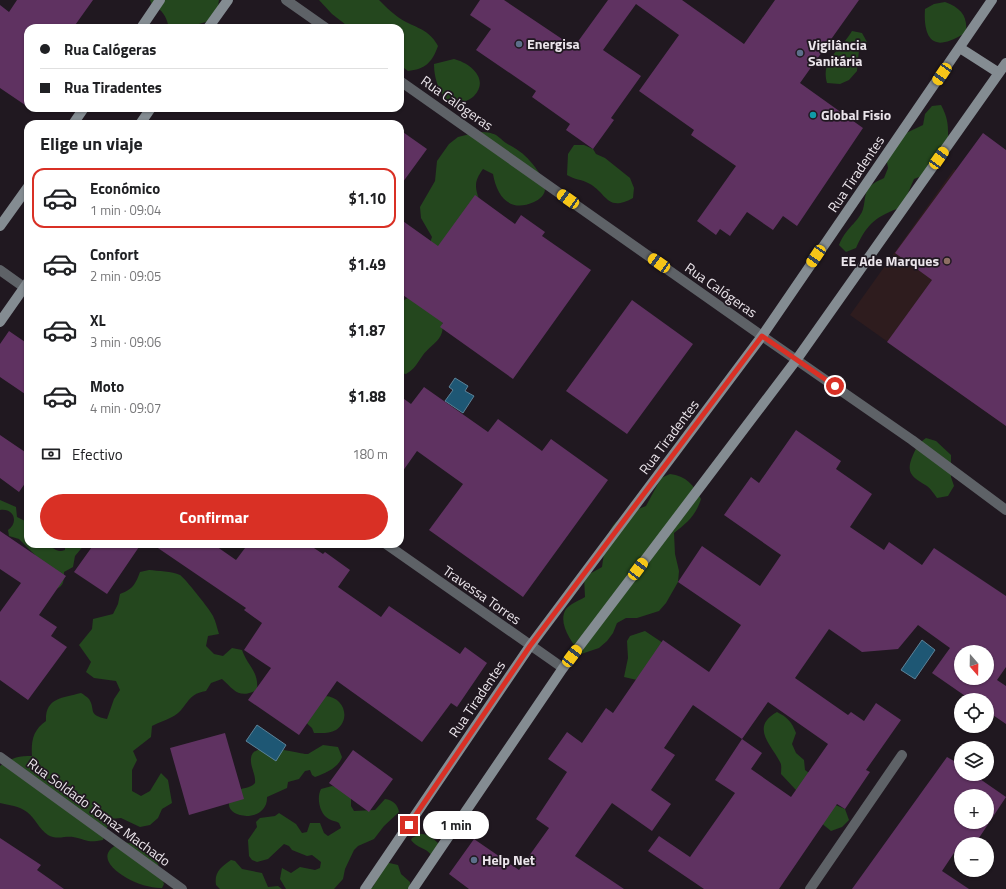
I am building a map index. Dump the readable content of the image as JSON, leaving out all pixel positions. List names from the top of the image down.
{
  "streets": {
    "main road": ["Rua Tiradentes"],
    "street": ["Rua Calógeras", "Travessa Torres", "Rua Soldado Tomaz Machado"]
  },
  "crossings": [
    ["Rua Calógeras", "Rua Tiradentes"],
    ["Rua Tiradentes", "Travessa Torres"]
  ],
  "places": [
    "Energisa",
    "Vigilância Sanitária",
    "Global Fisio",
    "EE Ade Marques",
    "Help Net"
  ],
  "north": "bottom",
  "page": {
    "banner": ["Rua Calógeras", "Rua Tiradentes"],
    "heading": "Elige un viaje",
    "list": [
      {
        "name": "Económico",
        "note": "1 min · 09:04",
        "value": "$1.10"
      },
      {
        "name": "Confort",
        "note": "2 min · 09:05",
        "value": "$1.49"
      },
      {
        "name": "XL",
        "note": "3 min · 09:06",
        "value": "$1.87"
      },
      {
        "name": "Moto",
        "note": "4 min · 09:07",
        "value": "$1.88"
      }
    ],
    "pay": ["Efectivo", "180 m"],
    "buttons": "Confirmar",
    "map_buttons": ["+", "−"],
    "bubble": "1 min"
  }
}
